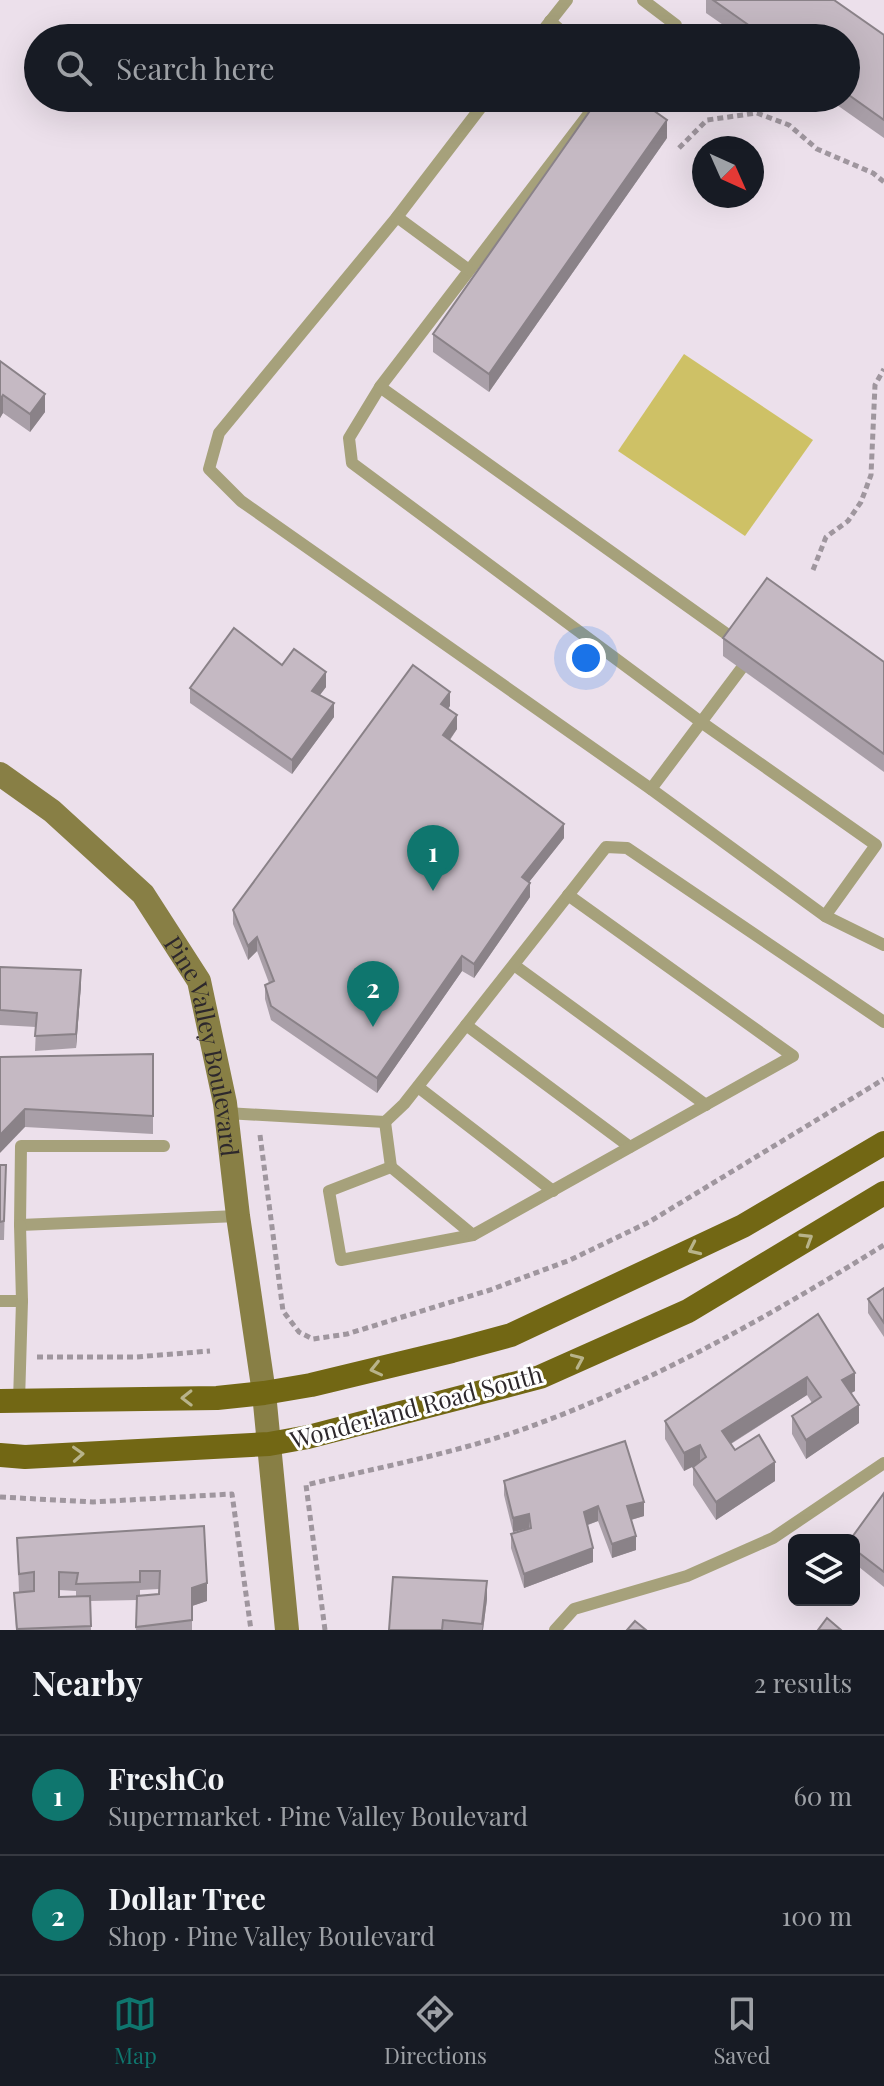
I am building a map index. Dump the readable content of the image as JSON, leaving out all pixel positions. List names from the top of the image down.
{
  "streets": {
    "main road": ["Wonderland Road South"],
    "street": ["Pine Valley Boulevard"]
  },
  "crossings": [
    ["Pine Valley Boulevard", "Wonderland Road South"]
  ],
  "north": "bottom right",
  "page": {
    "search": "Search here",
    "pins": ["1", "2"],
    "heading": ["Nearby", "2 results"],
    "list": [
      {
        "mark": "1",
        "name": "FreshCo",
        "note": "Supermarket · Pine Valley Boulevard",
        "value": "60 m"
      },
      {
        "mark": "2",
        "name": "Dollar Tree",
        "note": "Shop · Pine Valley Boulevard",
        "value": "100 m"
      }
    ],
    "nav": ["Map", "Directions", "Saved"]
  }
}
